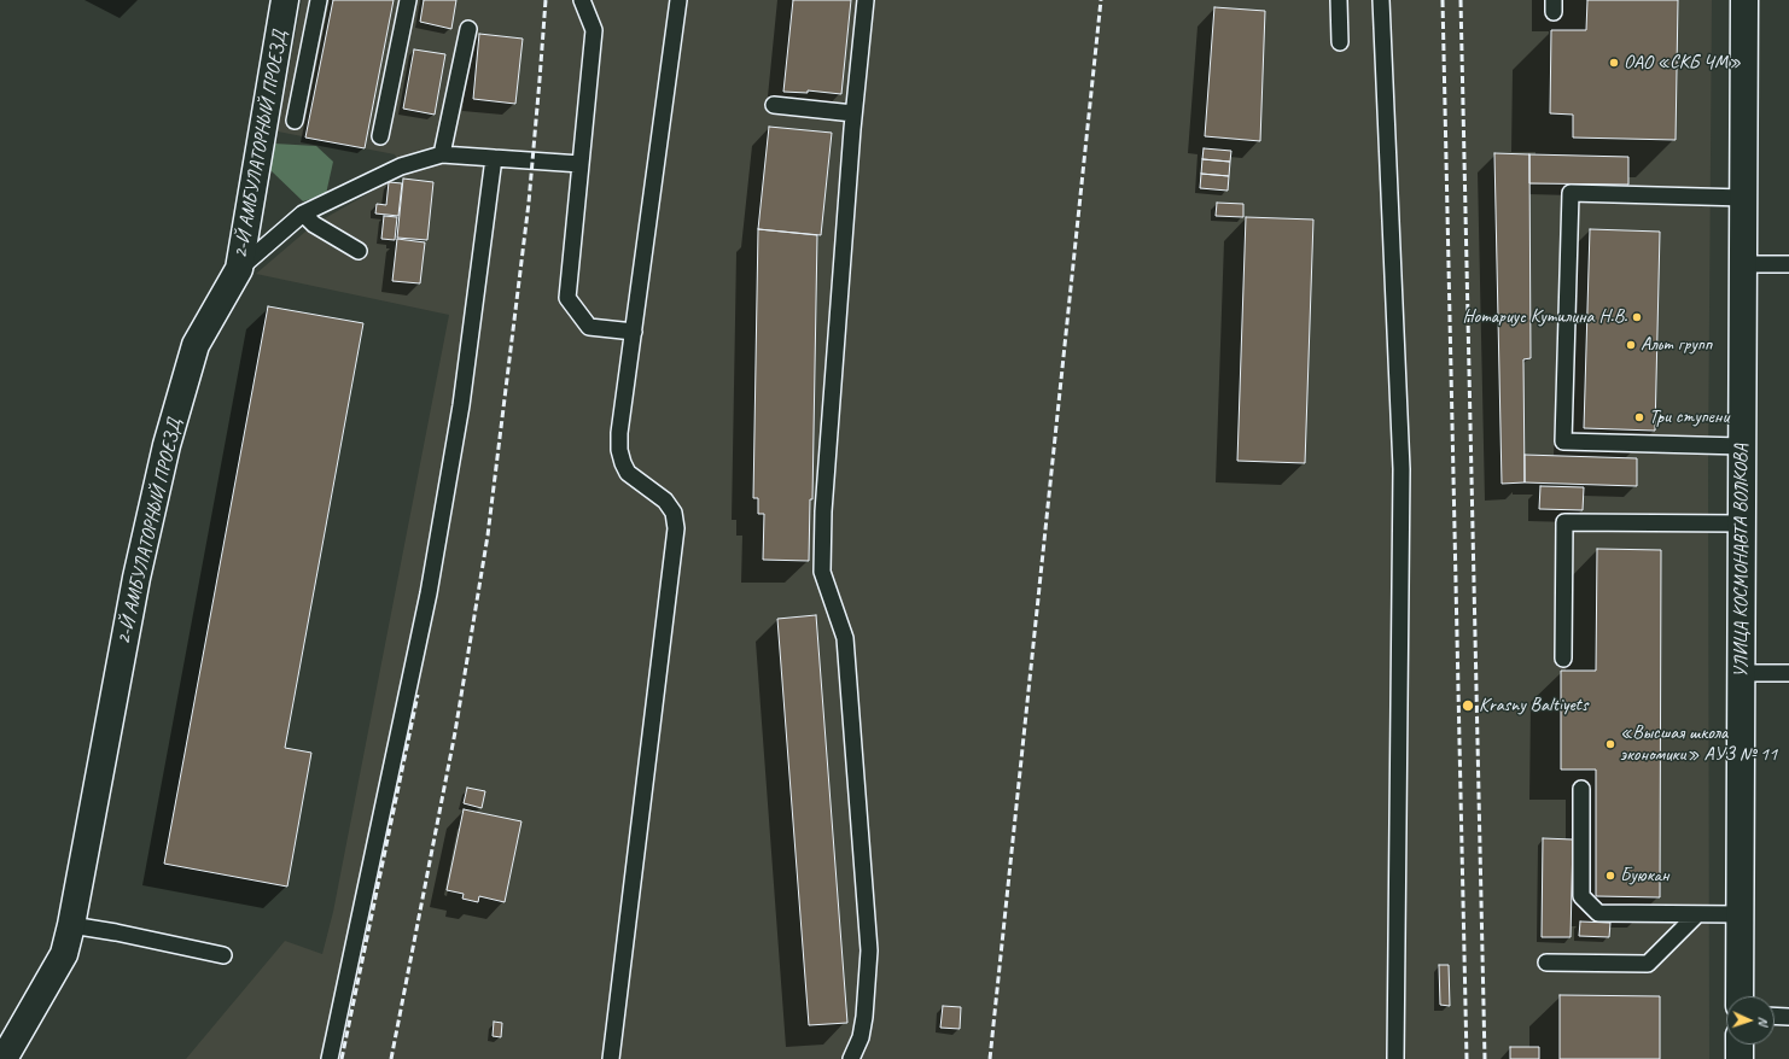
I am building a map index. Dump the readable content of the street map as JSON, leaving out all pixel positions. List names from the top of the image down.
{
  "streets": {
    "street": ["2-Й АМБУЛАТОРНЫЙ ПРОЕЗД", "УЛИЦА КОСМОНАВТА ВОЛКОВА"]
  },
  "places": [
    "ОАО «СКБ ЧМ»",
    "Нотариус Кутилина Н.В.",
    "Альт групп",
    "Три ступени",
    "Krasny Baltiyets",
    "«Высшая школа экономики» АУЗ № 11",
    "Буюкан"
  ],
  "north": "right"
}
